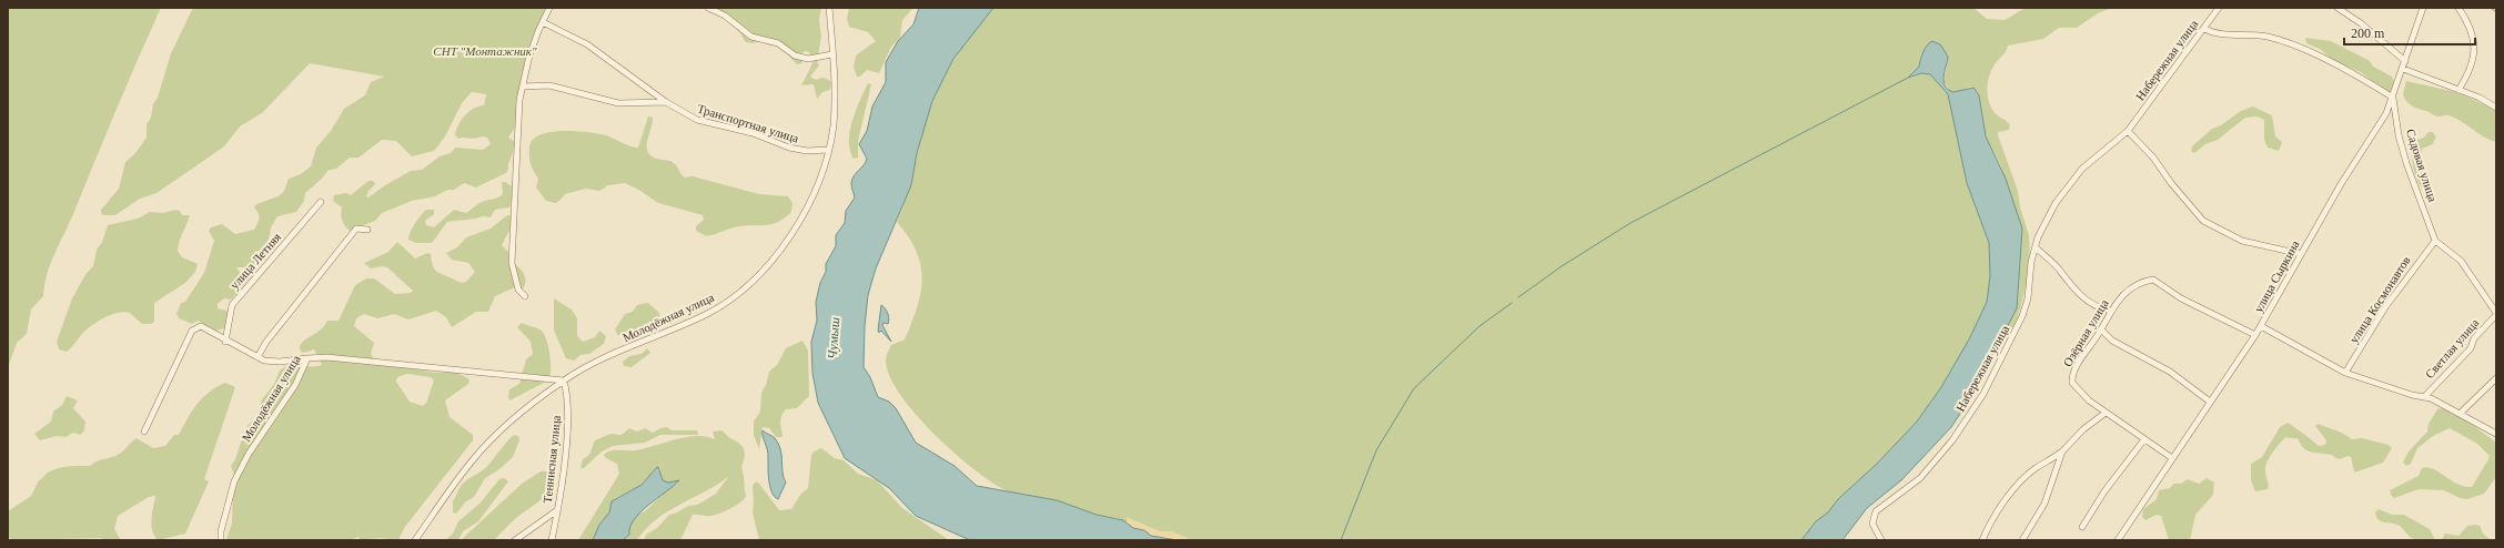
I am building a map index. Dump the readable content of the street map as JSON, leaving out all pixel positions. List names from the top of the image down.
{
  "streets": {
    "street": [
      "Набережная улица",
      "Транспортная улица",
      "Садовая улица",
      "улица Летняя",
      "улица Сыркина",
      "улица Космонавтов",
      "Молодёжная улица",
      "Озёрная улица",
      "Светлая улица",
      "Теннисная улица"
    ]
  },
  "crossings": [
    ["Транспортная улица", "Молодёжная улица"],
    ["Садовая улица", "улица Сыркина"],
    ["Садовая улица", "улица Космонавтов"],
    ["Садовая улица", "Светлая улица"],
    ["улица Сыркина", "Озёрная улица"],
    ["Молодёжная улица", "Теннисная улица"]
  ],
  "water": ["Чумыш"],
  "parks": ["СНТ \"Монтажник\""],
  "scale_bar": "200 m"
}
